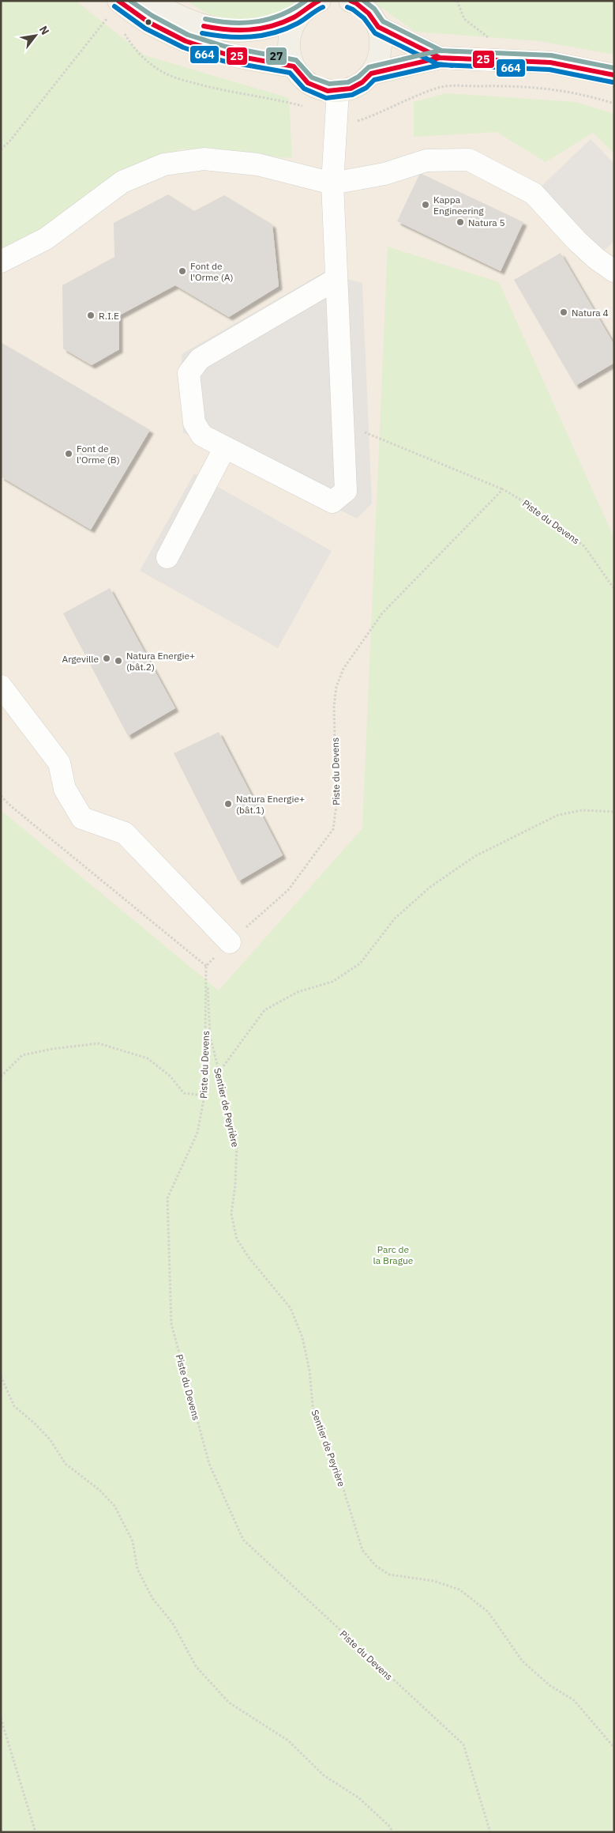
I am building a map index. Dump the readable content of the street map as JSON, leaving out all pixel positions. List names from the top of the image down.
{
  "streets": {
    "path": ["Piste du Devens", "Sentier de Peyrière"]
  },
  "crossings": [
    ["Piste du Devens", "Sentier de Peyrière"]
  ],
  "parks": ["Parc de la Brague"],
  "places": [
    "Kappa Engineering",
    "Natura 5",
    "Font de l'Orme (A)",
    "Natura 4",
    "R.I.E",
    "Font de l'Orme (B)",
    "Argeville",
    "Natura Energie+ (bât.2)",
    "Natura Energie+ (bât.1)"
  ],
  "lines": ["transit line 25", "transit line 27", "transit line 664"],
  "north": "top right"
}
